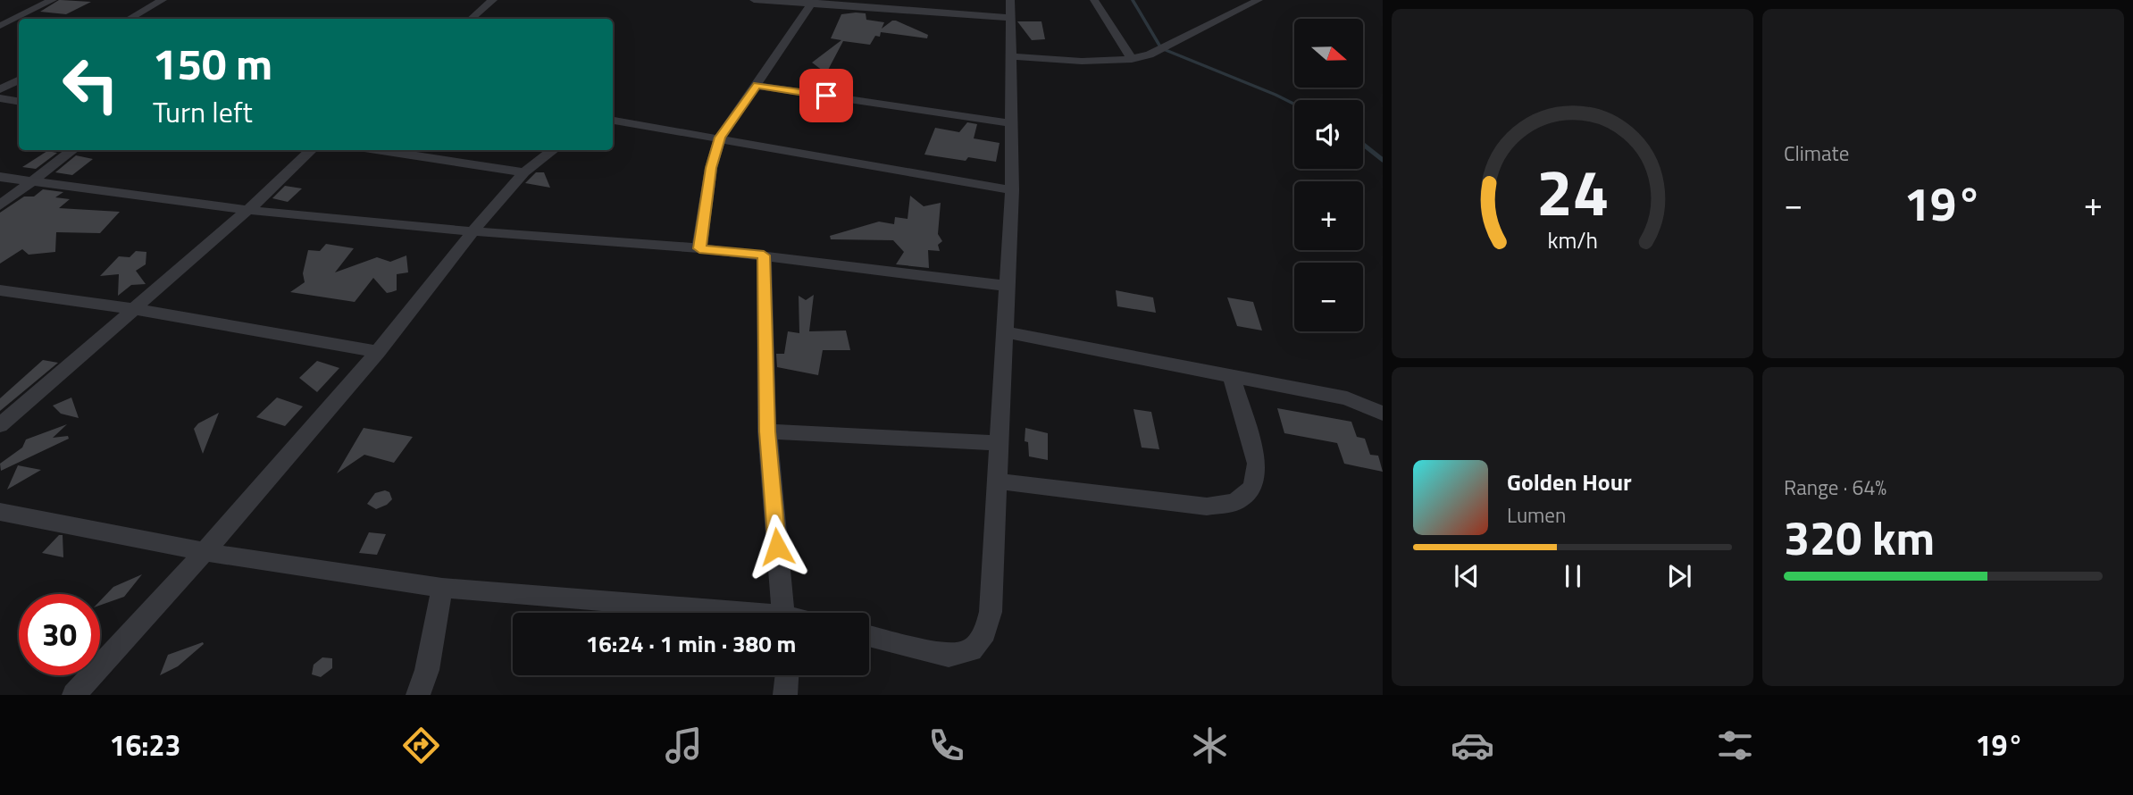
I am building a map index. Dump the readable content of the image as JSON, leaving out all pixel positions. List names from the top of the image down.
{
  "north": "right",
  "page": {
    "tile": [
      "Climate",
      ["Range · 64%", "320 km"]
    ],
    "map_buttons": ["+", "−"],
    "turn": ["150 m", "Turn left"],
    "heat": ["−", "19°", "+"],
    "song": ["Golden Hour", "Lumen"],
    "limit": "30",
    "trip": "16:24 · 1 min · 380 m",
    "tabs": ["16:23", "19°"],
    "gauge": ["24", "km/h"]
  }
}
